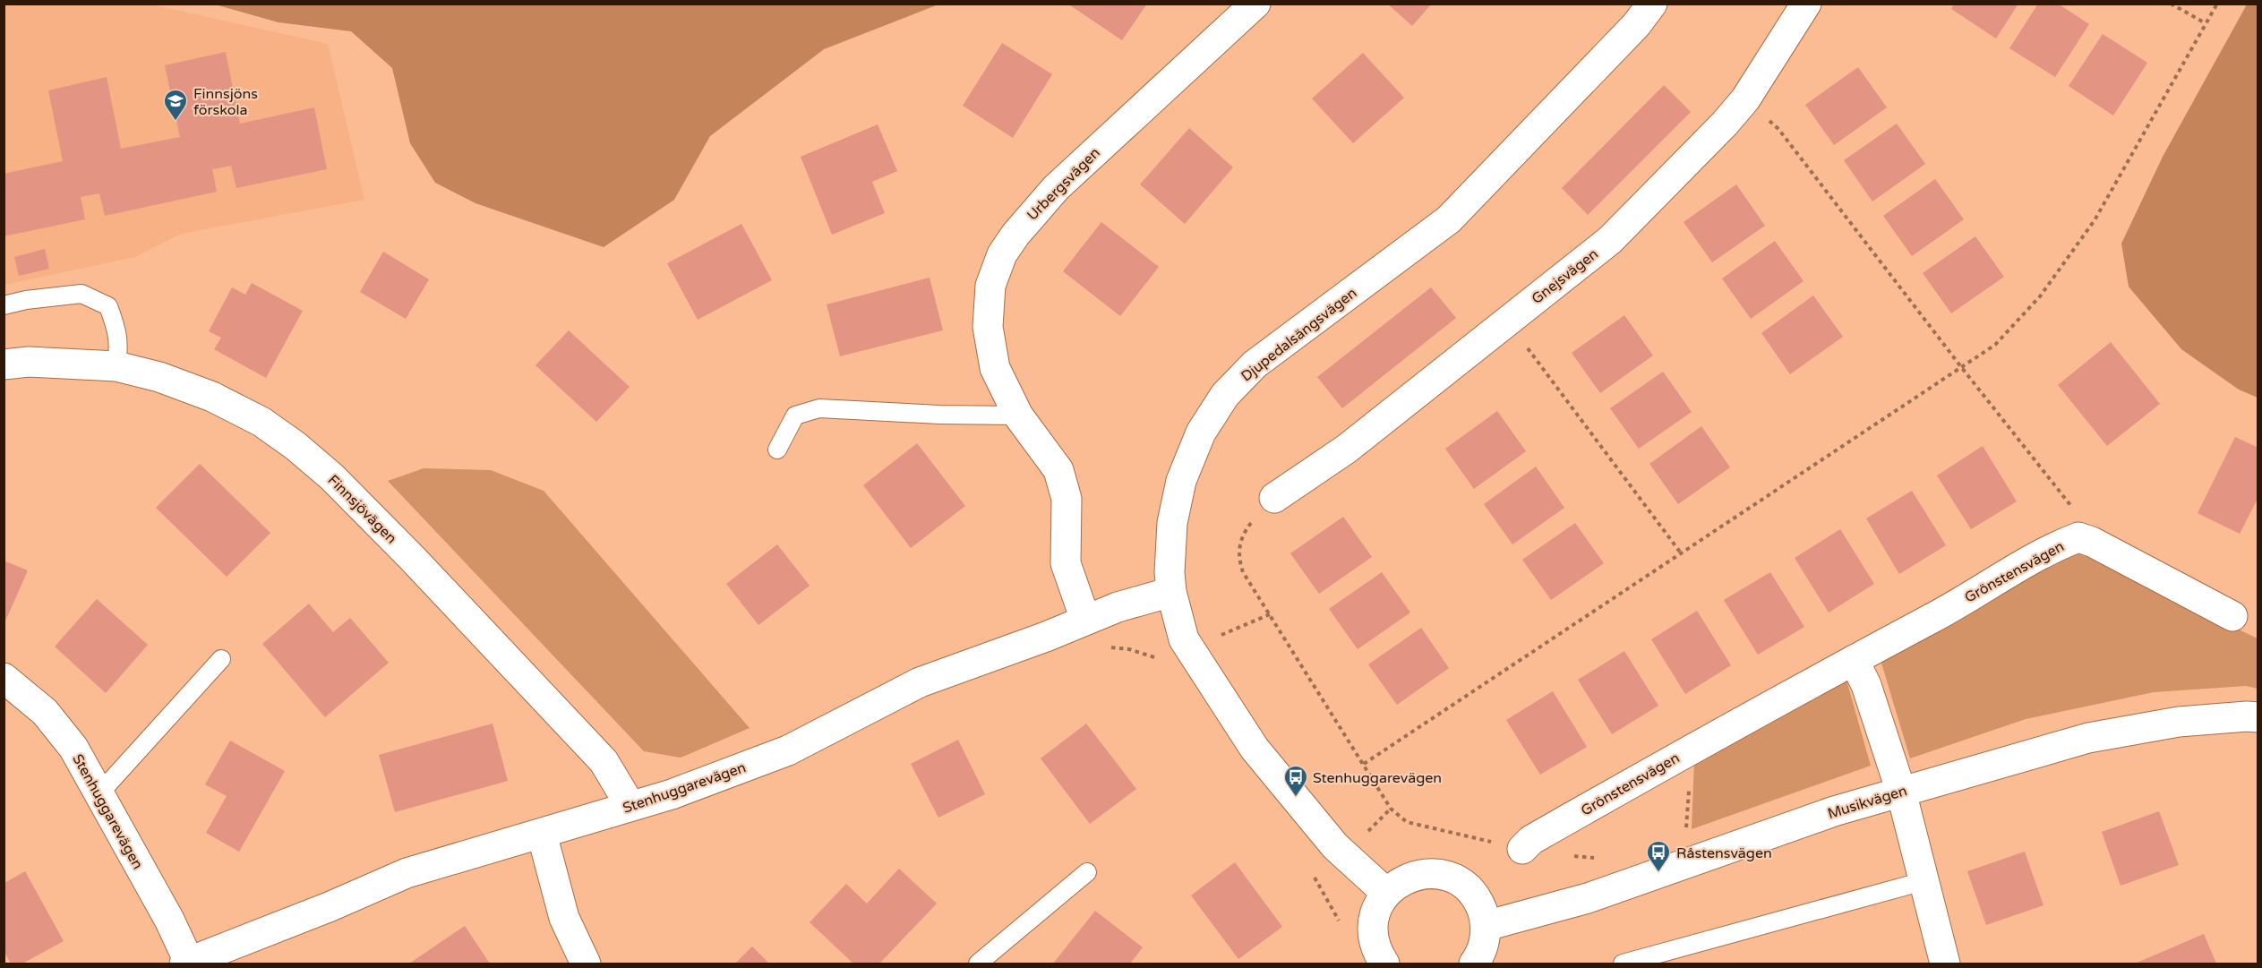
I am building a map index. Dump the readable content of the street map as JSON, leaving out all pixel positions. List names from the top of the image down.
{
  "streets": {
    "street": [
      "Urbergsvägen",
      "Gnejsvägen",
      "Djupedalsängsvägen",
      "Finnsjövägen",
      "Grönstensvägen",
      "Stenhuggarevägen",
      "Musikvägen"
    ]
  },
  "crossings": [
    ["Urbergsvägen", "Stenhuggarevägen"],
    ["Djupedalsängsvägen", "Stenhuggarevägen"],
    ["Finnsjövägen", "Stenhuggarevägen"]
  ],
  "places": {
    "school or university": ["Finnsjöns förskola"],
    "bus stop": ["Stenhuggarevägen", "Råstensvägen"]
  }
}
